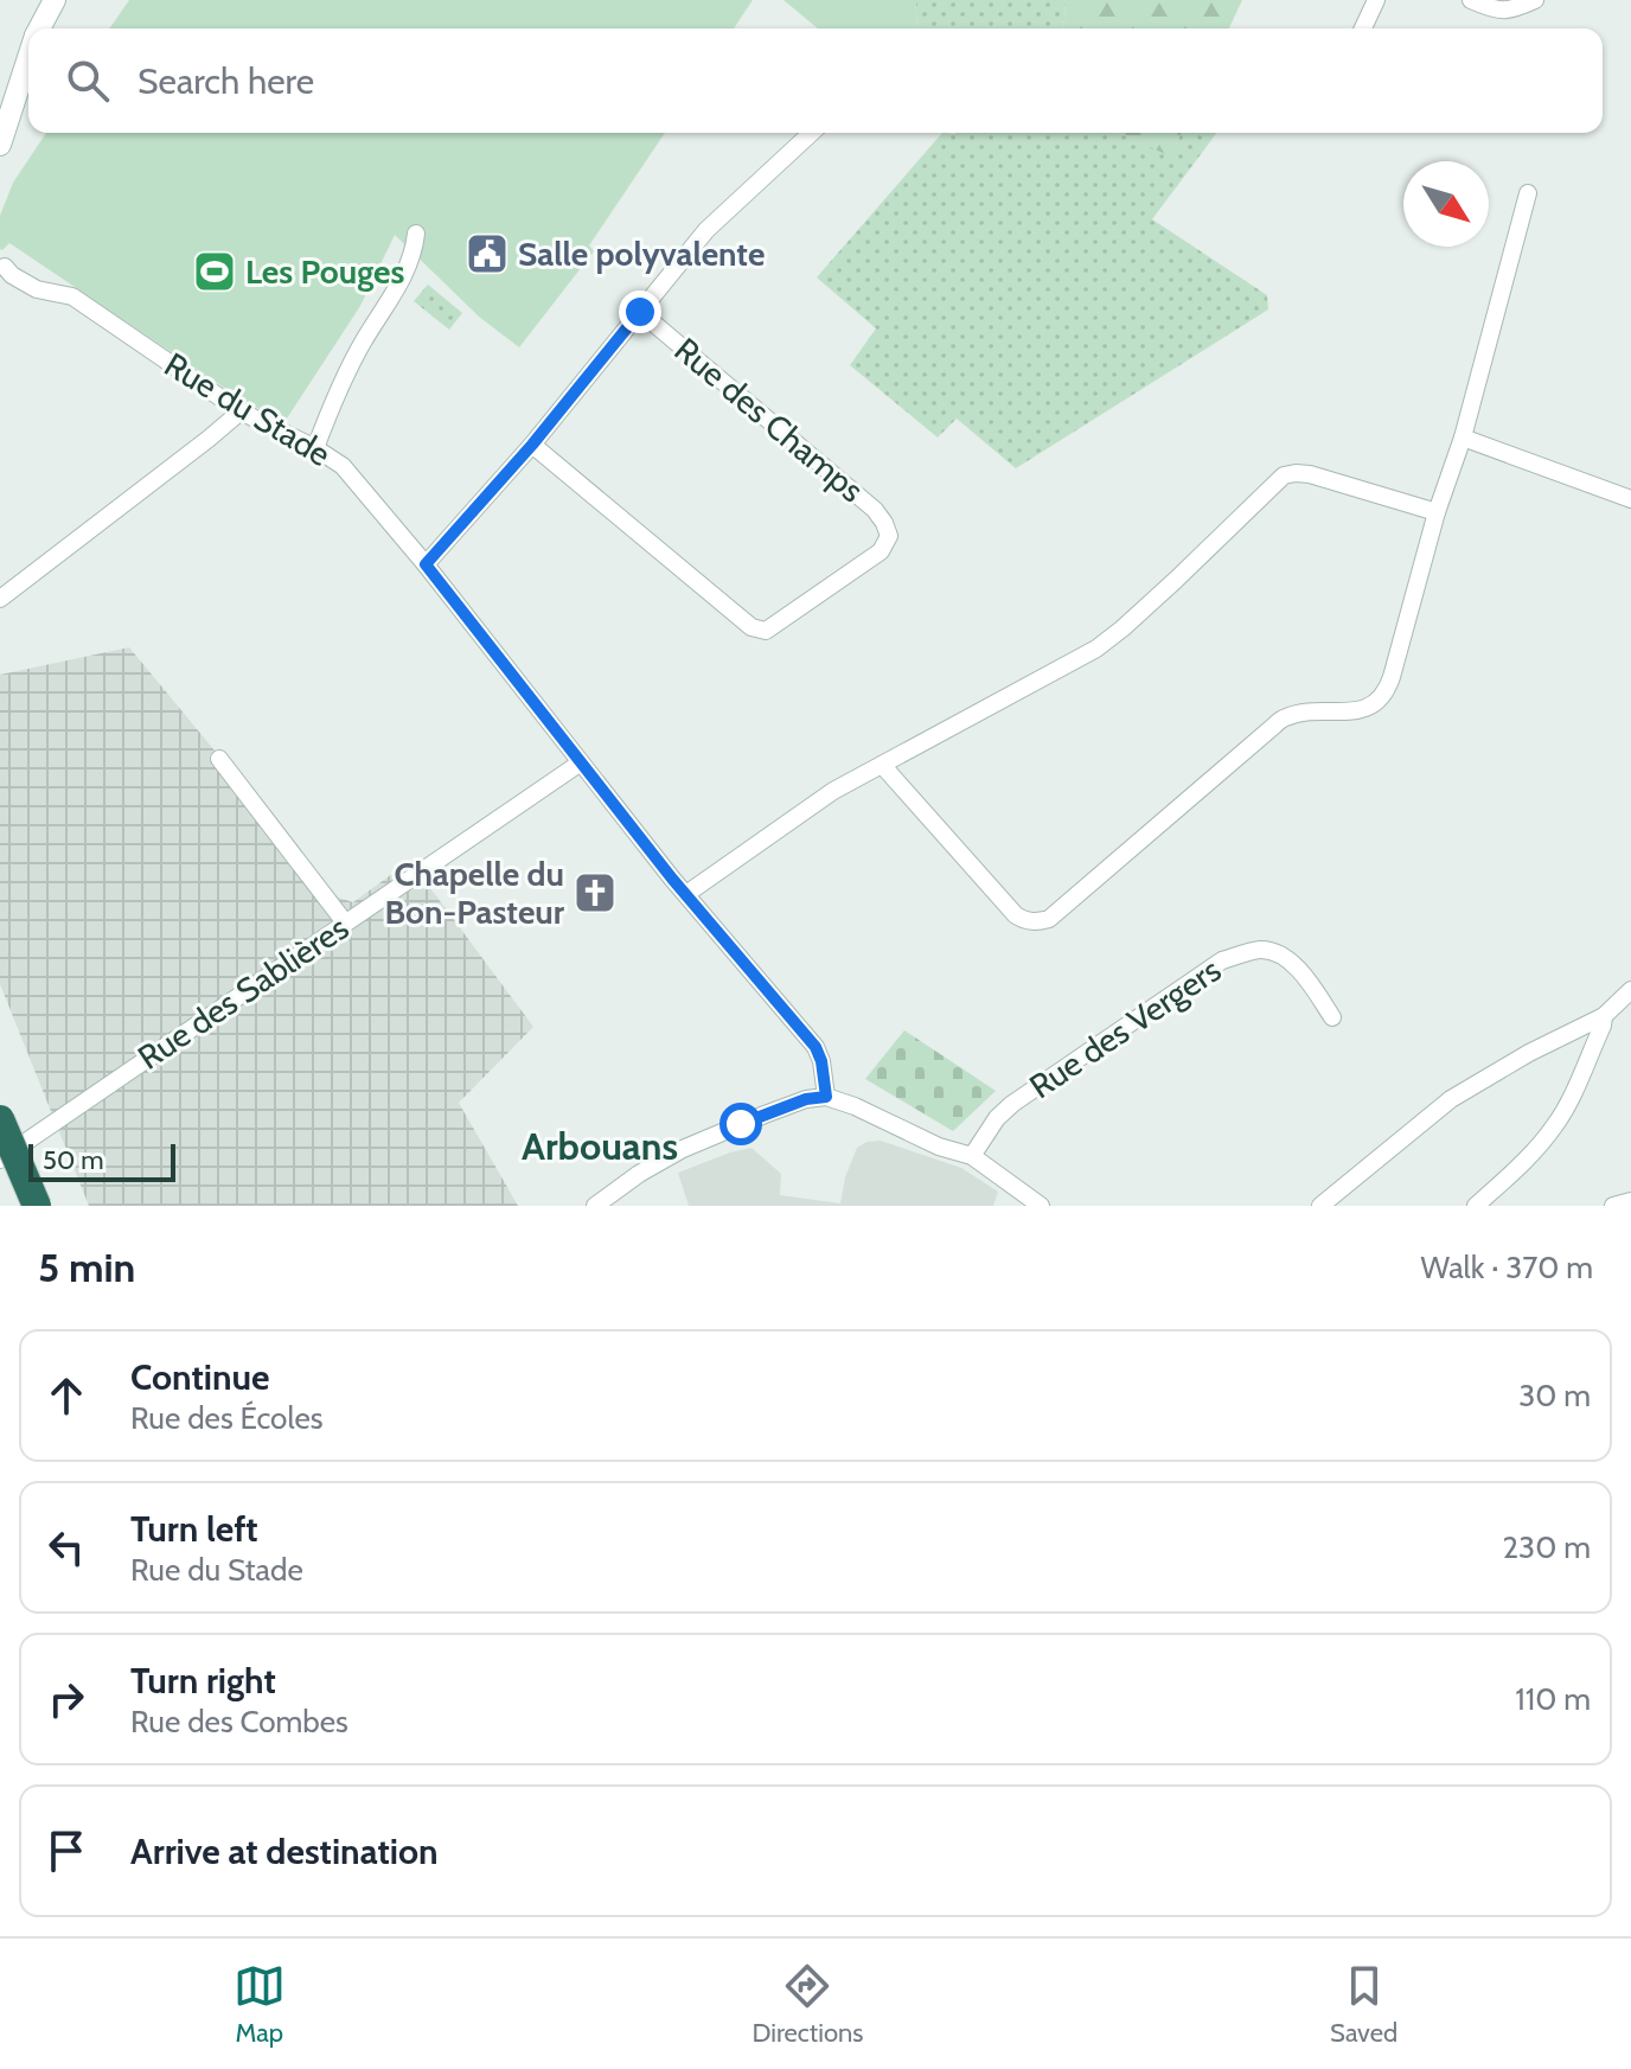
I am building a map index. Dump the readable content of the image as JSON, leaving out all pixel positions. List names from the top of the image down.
{
  "streets": {
    "street": [
      "Rue du Stade",
      "Rue des Champs",
      "Rue des Sablières",
      "Rue des Vergers"
    ]
  },
  "crossings": [
    ["Rue du Stade", "Rue des Sablières"]
  ],
  "districts": ["Arbouans"],
  "places": {
    "public building": ["Salle polyvalente"],
    "sports": ["Les Pouges"],
    "church": ["Chapelle du Bon-Pasteur"]
  },
  "scale_bar": "50 m",
  "north": "bottom right",
  "page": {
    "search": "Search here",
    "scale": "50 m",
    "heading": ["5 min", "Walk · 370 m"],
    "list": [
      ["Continue", "Rue des Écoles", "30 m"],
      ["Turn left", "Rue du Stade", "230 m"],
      ["Turn right", "Rue des Combes", "110 m"],
      "Arrive at destination"
    ],
    "nav": ["Map", "Directions", "Saved"]
  }
}
